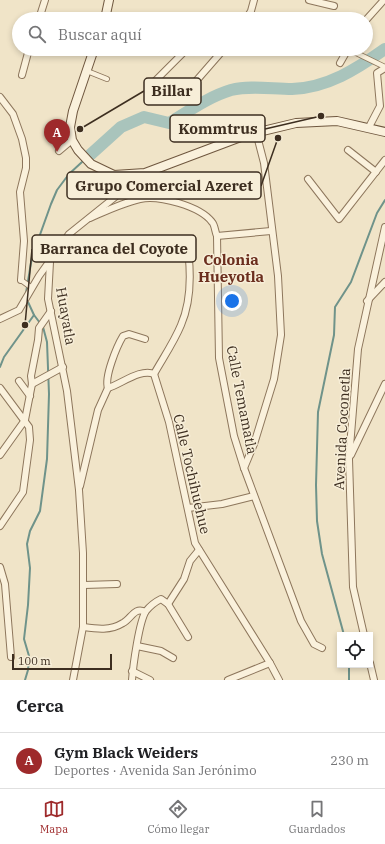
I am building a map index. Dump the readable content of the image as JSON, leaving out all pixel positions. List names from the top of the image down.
{
  "streets": {
    "street": [
      "Huayatla",
      "Calle Temamatla",
      "Avenida Coconetla",
      "Calle Tochihuehue"
    ]
  },
  "districts": ["Colonia Hueyotla"],
  "places": [
    "Kommtrus",
    "Billar",
    "Grupo Comercial Azeret",
    "Barranca del Coyote"
  ],
  "scale_bar": "100 m",
  "page": {
    "search": "Buscar aquí",
    "pins": "A",
    "scale": "100 m",
    "heading": "Cerca",
    "list": [
      {
        "mark": "A",
        "name": "Gym Black Weiders",
        "note": "Deportes · Avenida San Jerónimo",
        "value": "230 m"
      }
    ],
    "nav": ["Mapa", "Cómo llegar", "Guardados"]
  }
}
